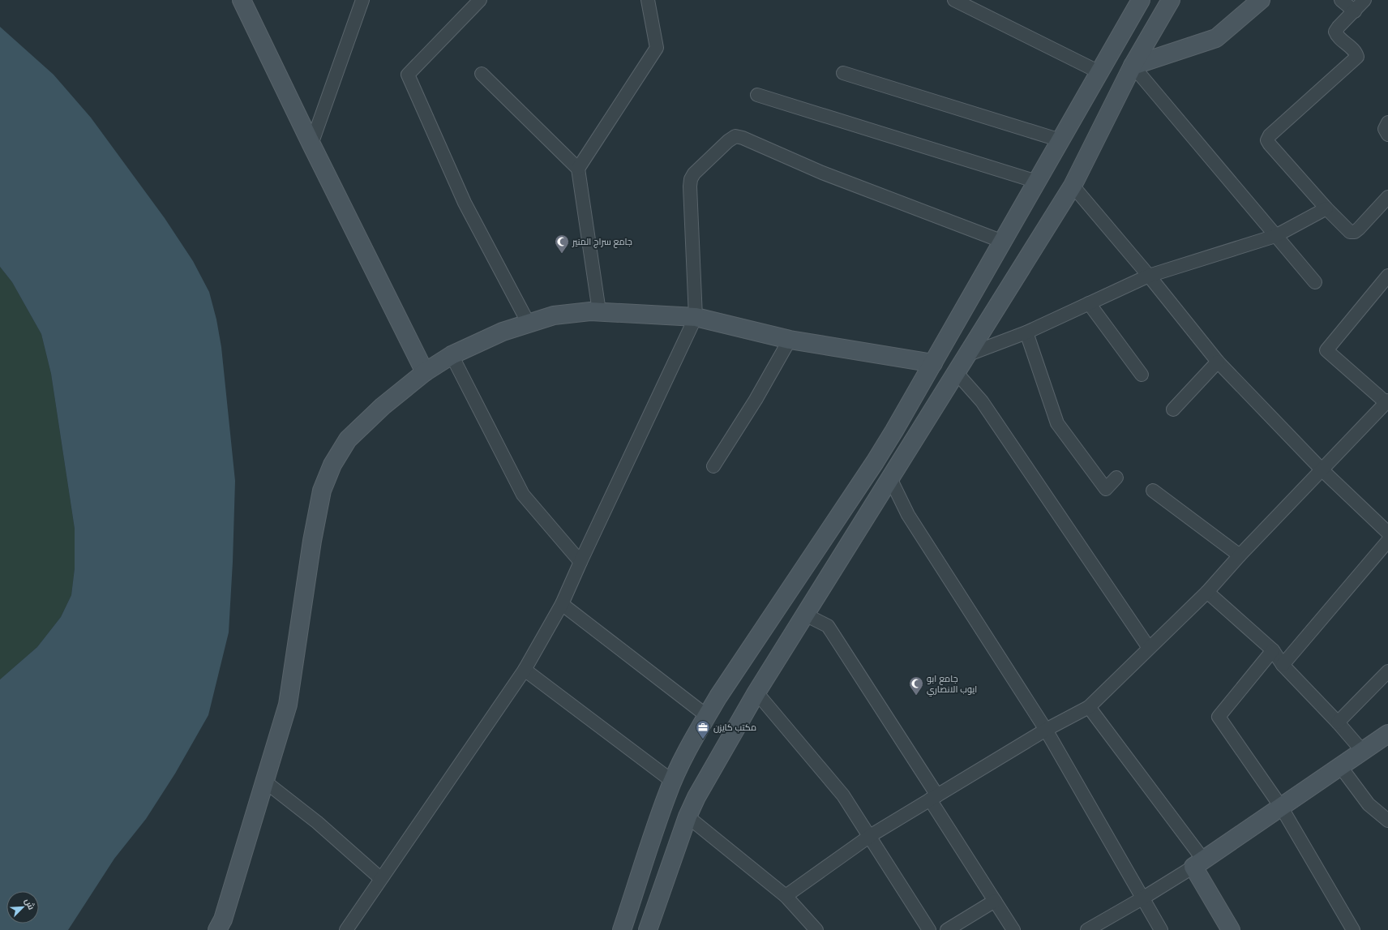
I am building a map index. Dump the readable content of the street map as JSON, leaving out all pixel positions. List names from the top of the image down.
{
  "places": {
    "mosque": ["جامع سراج المنير", "جامع ابو ايوب الانصاري"],
    "office": ["مكتب كايزن"]
  },
  "north": "top right"
}
